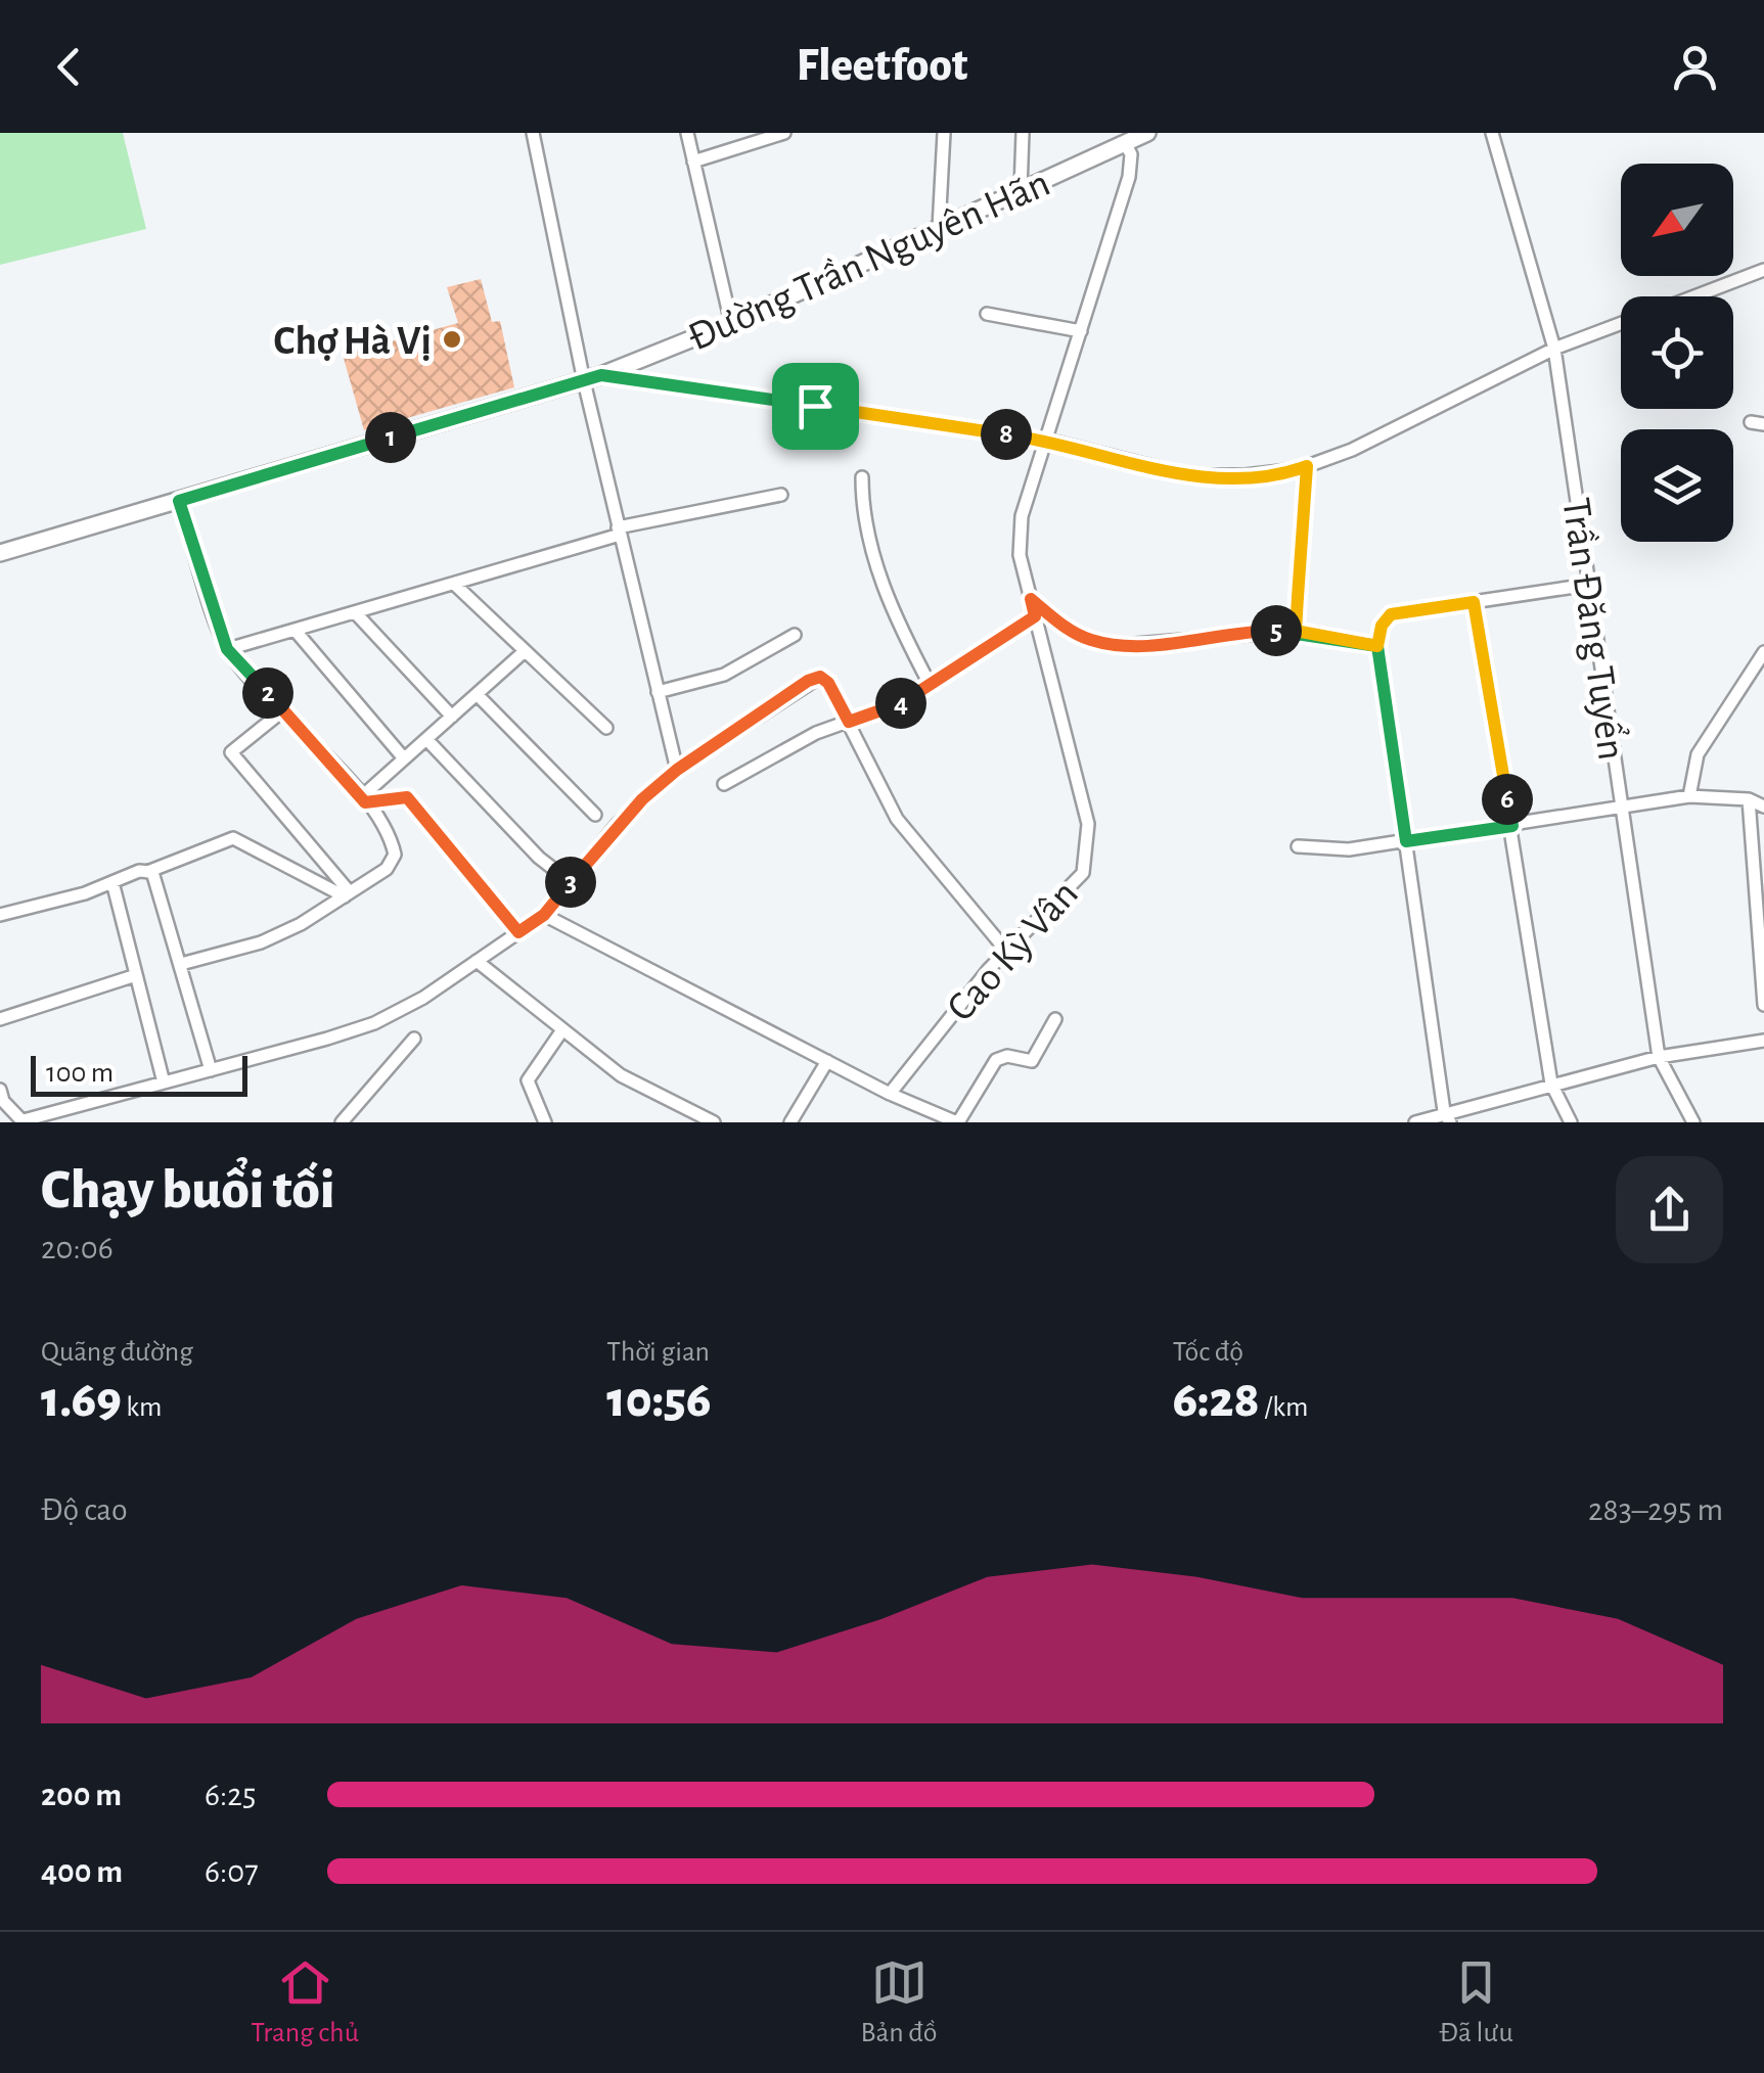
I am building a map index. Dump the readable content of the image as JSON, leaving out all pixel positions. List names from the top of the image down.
{
  "streets": {
    "street": ["Đường Trần Nguyên Hãn", "Trần Đăng Tuyển", "Cao Kỳ Vân"]
  },
  "crossings": [
    ["Đường Trần Nguyên Hãn", "Cao Kỳ Vân"]
  ],
  "places": ["Chợ Hà Vị"],
  "scale_bar": "100 m",
  "north": "bottom left",
  "page": {
    "header": "Fleetfoot",
    "pins": [
      "8",
      "1",
      "5",
      "2",
      "4",
      "6",
      "3"
    ],
    "scale": "100 m",
    "heading": ["Chạy buổi tối", "20:06"],
    "stats": [
      ["Quãng đường", "1.69 km"],
      ["Thời gian", "10:56"],
      ["Tốc độ", "6:28 /km"]
    ],
    "chart": ["Độ cao", "283–295 m"],
    "list": [
      {
        "name": "200 m",
        "note": "6:25"
      },
      {
        "name": "400 m",
        "note": "6:07"
      }
    ],
    "tabs": ["Trang chủ", "Bản đồ", "Đã lưu"]
  }
}
